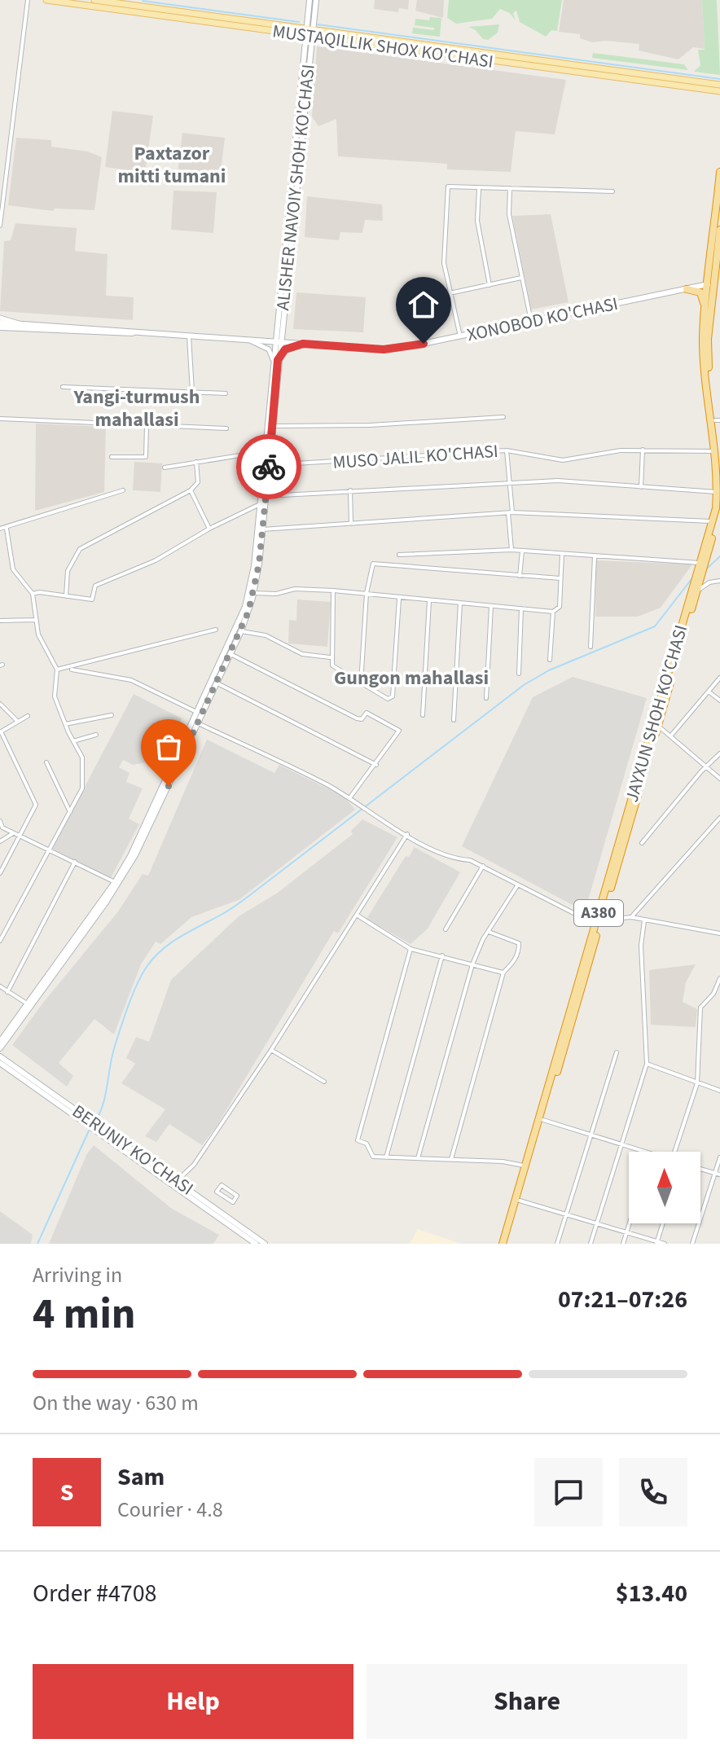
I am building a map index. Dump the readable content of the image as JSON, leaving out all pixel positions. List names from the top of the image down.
{
  "streets": {
    "highway": ["JAYXUN SHOH KO'CHASI", "A380"],
    "main road": [
      "MUSTAQILLIK SHOX KO'CHASI",
      "ALISHER NAVOIY SHOH KO'CHASI",
      "XONOBOD KO'CHASI",
      "BERUNIY KO'CHASI"
    ],
    "street": ["MUSO JALIL KO'CHASI"]
  },
  "crossings": [
    ["MUSTAQILLIK SHOX KO'CHASI", "ALISHER NAVOIY SHOH KO'CHASI"],
    ["ALISHER NAVOIY SHOH KO'CHASI", "XONOBOD KO'CHASI"],
    ["ALISHER NAVOIY SHOH KO'CHASI", "MUSO JALIL KO'CHASI"],
    ["XONOBOD KO'CHASI", "JAYXUN SHOH KO'CHASI"],
    ["MUSO JALIL KO'CHASI", "JAYXUN SHOH KO'CHASI"]
  ],
  "districts": ["Paxtazor mitti tumani", "Yangi-turmush mahallasi", "Gungon mahallasi"],
  "north": "top",
  "page": {
    "heading": ["4 min", "Arriving in", "07:21–07:26"],
    "panel": [
      "Sam",
      "Courier · 4.8",
      "Order #4708",
      "$13.40"
    ],
    "bar": "On the way · 630 m",
    "round": "S",
    "buttons": ["Help", "Share"]
  }
}
